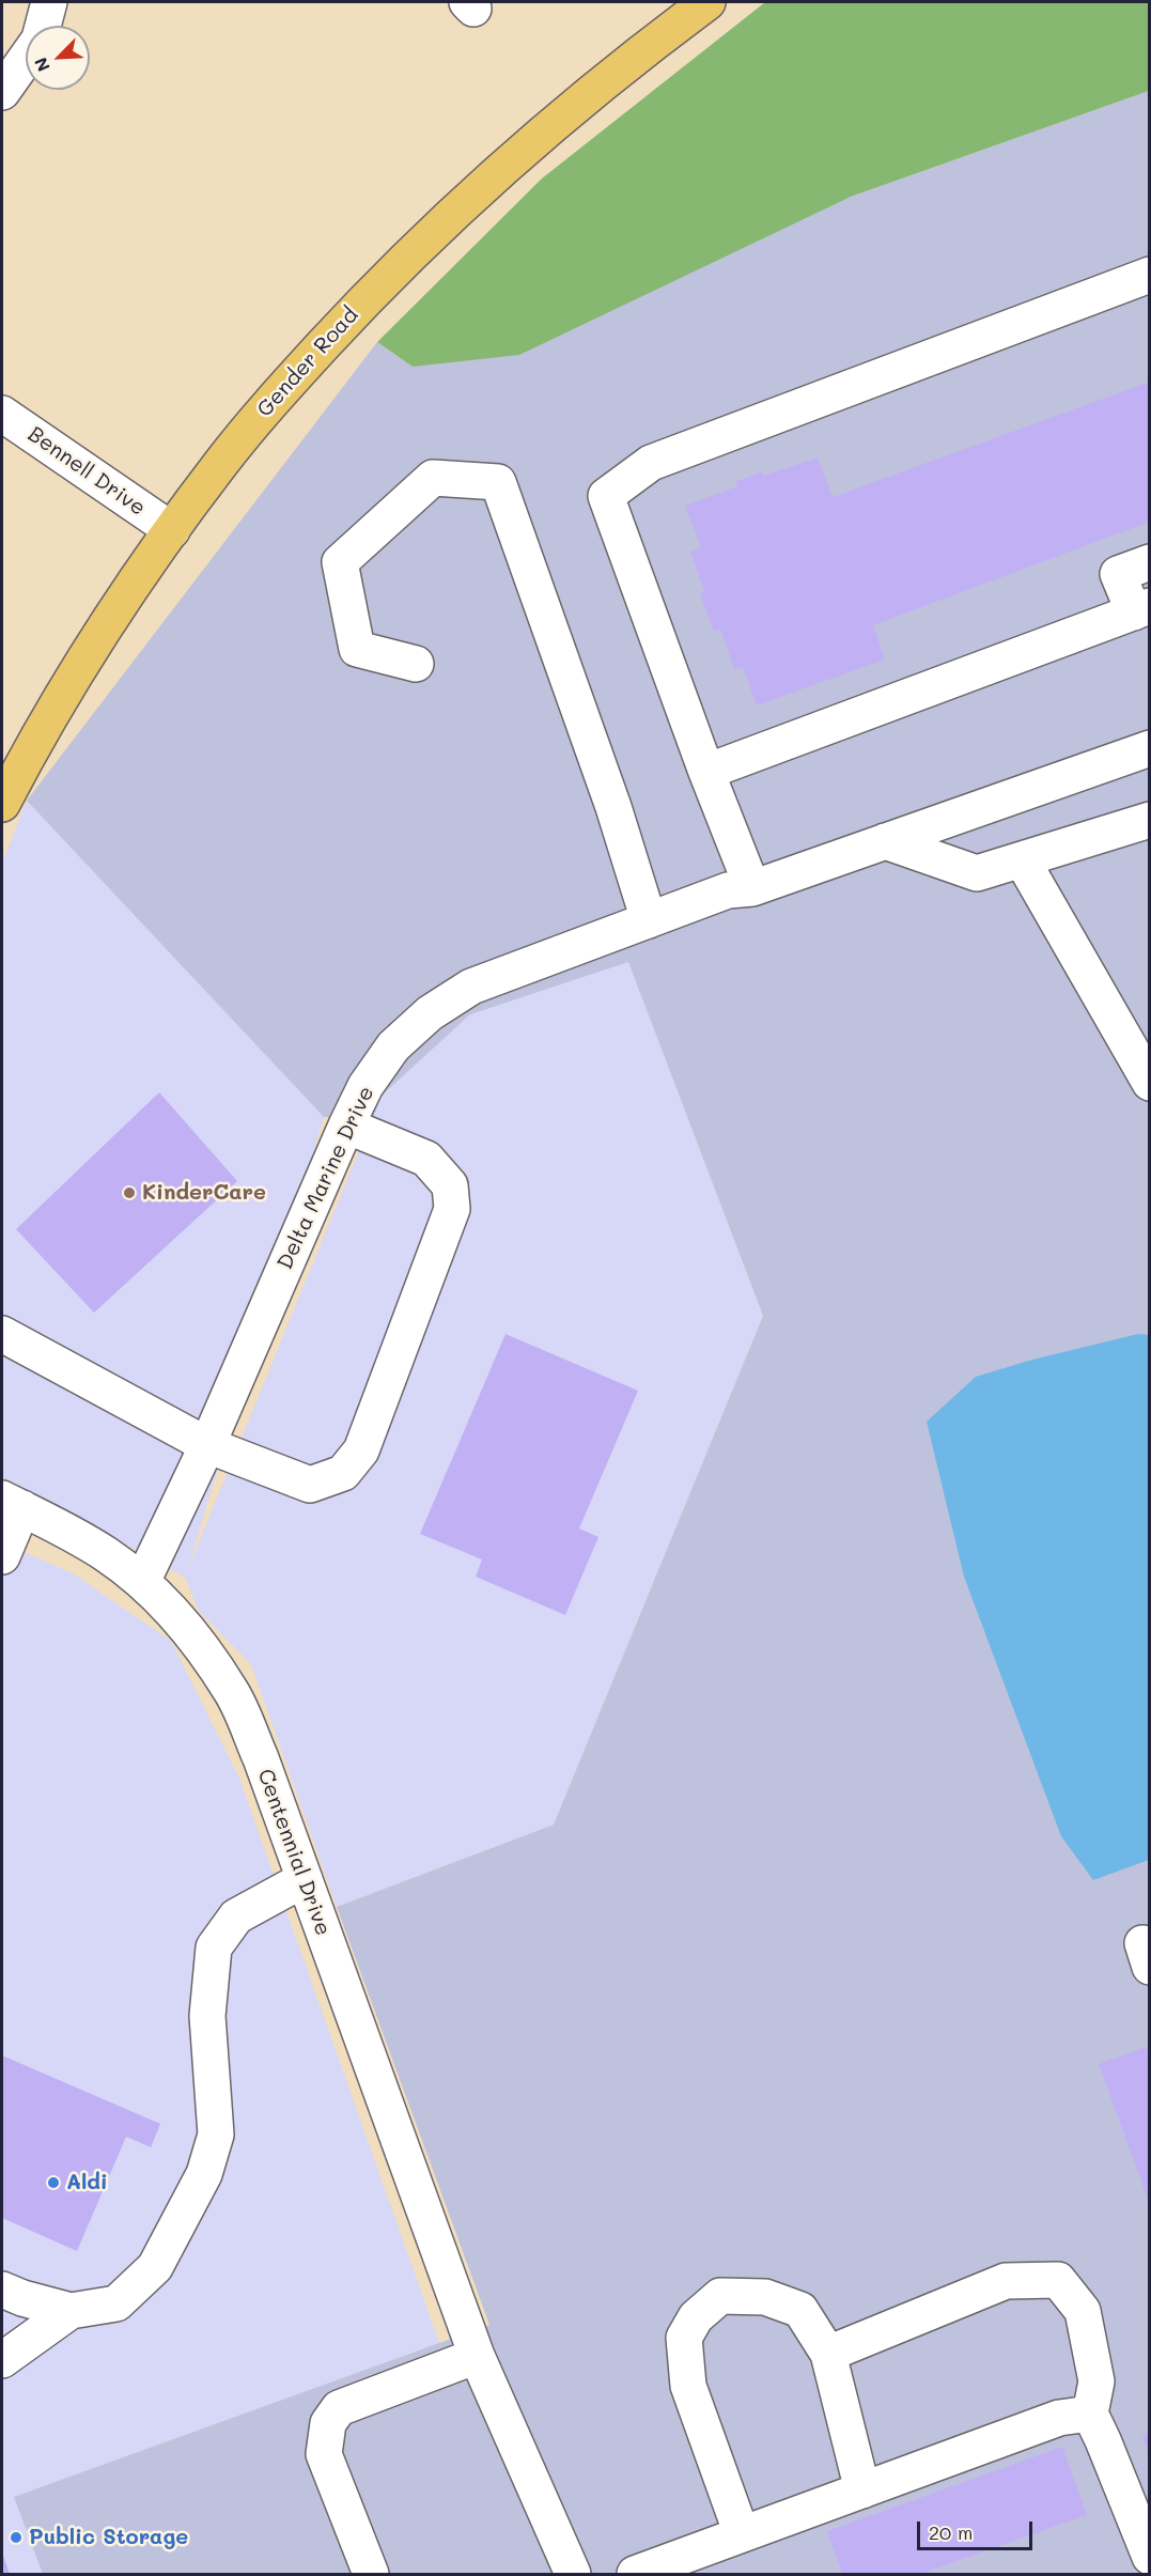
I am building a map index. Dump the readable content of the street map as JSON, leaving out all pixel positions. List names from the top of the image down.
{
  "streets": {
    "main road": ["Gender Road"],
    "street": ["Bennell Drive", "Delta Marine Drive", "Centennial Drive"]
  },
  "crossings": [
    ["Gender Road", "Bennell Drive"],
    ["Delta Marine Drive", "Centennial Drive"]
  ],
  "places": ["KinderCare", "Aldi", "Public Storage"],
  "scale_bar": "20 m",
  "north": "bottom left"
}
